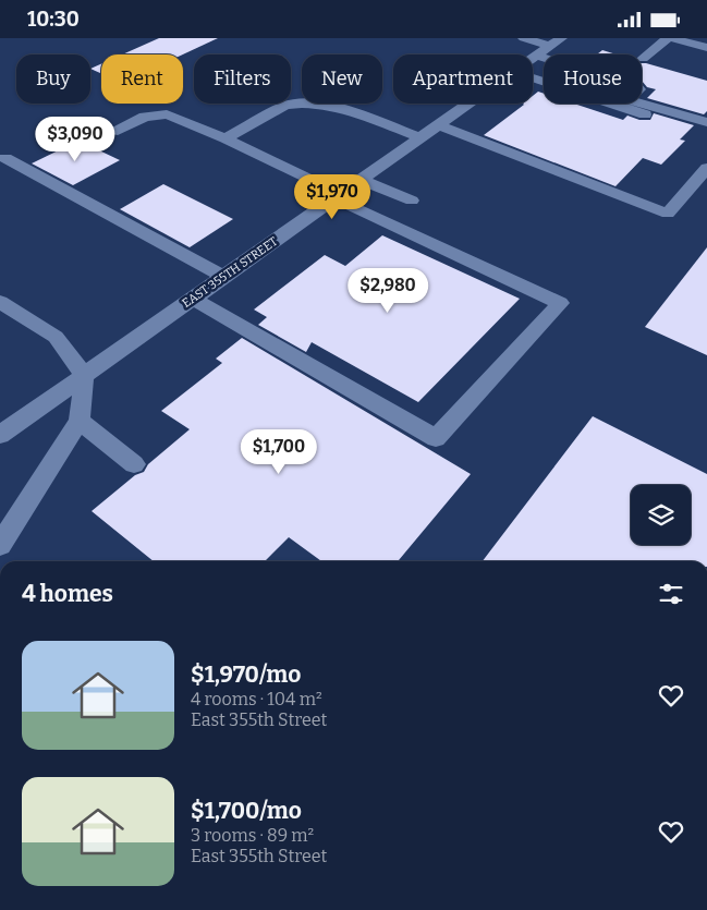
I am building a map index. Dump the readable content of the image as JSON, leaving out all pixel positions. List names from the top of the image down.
{
  "streets": {
    "street": ["EAST 355TH STREET"]
  },
  "page": {
    "status": "10:30",
    "chip": [
      "Buy",
      "Rent",
      "Filters",
      "New",
      "Apartment",
      "House"
    ],
    "price": [
      "$3,090",
      "$1,970",
      "$2,980",
      "$1,700"
    ],
    "heading": "4 homes",
    "list": [
      {
        "name": "$1,970/mo",
        "note": "4 rooms · 104 m² · East 355th Street"
      },
      {
        "name": "$1,700/mo",
        "note": "3 rooms · 89 m² · East 355th Street"
      }
    ]
  }
}
